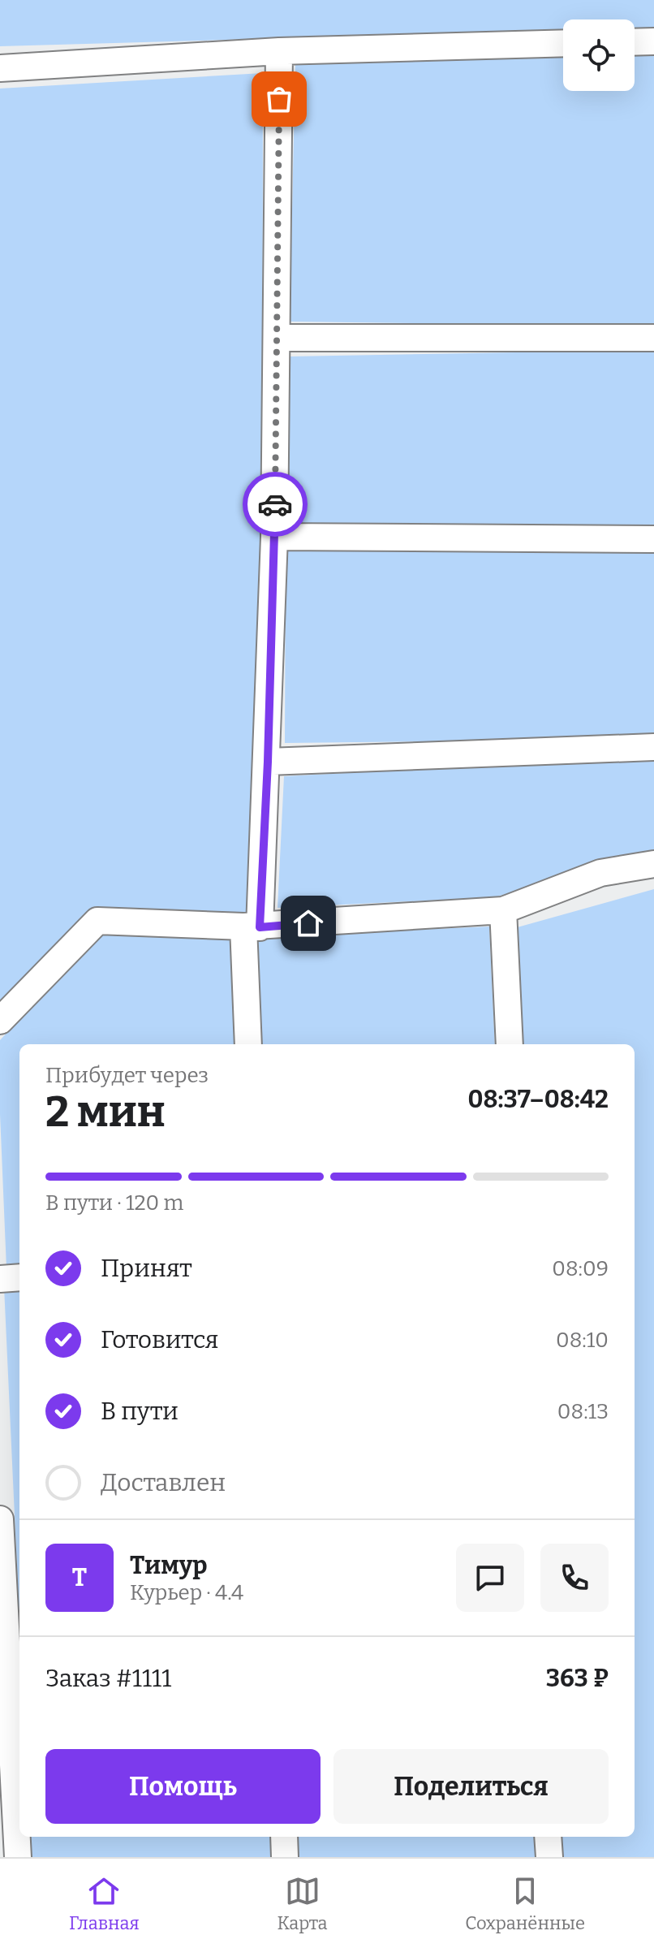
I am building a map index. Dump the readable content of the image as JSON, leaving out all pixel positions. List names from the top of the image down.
{
  "page": {
    "heading": ["2 мин", "Прибудет через", "08:37–08:42"],
    "panel": [
      "Тимур",
      "Курьер · 4.4",
      "Заказ #1111",
      "363 ₽"
    ],
    "bar": "В пути · 120 m",
    "list": [
      ["Принят", "08:09"],
      ["Готовится", "08:10"],
      ["В пути", "08:13"],
      "Доставлен"
    ],
    "round": "Т",
    "buttons": ["Помощь", "Поделиться"],
    "tabs": ["Главная", "Карта", "Сохранённые"]
  }
}
